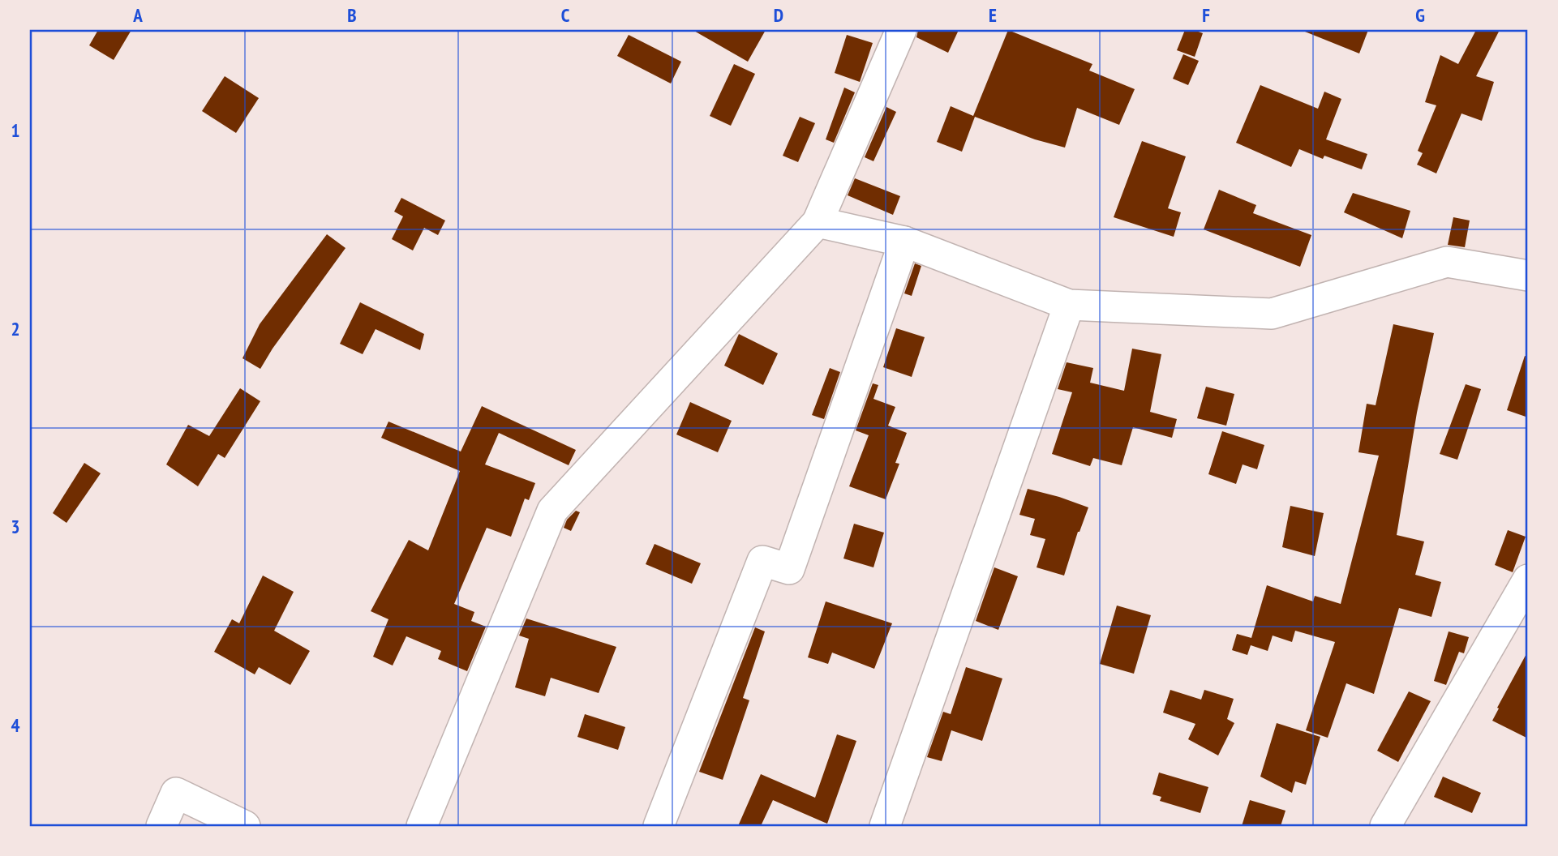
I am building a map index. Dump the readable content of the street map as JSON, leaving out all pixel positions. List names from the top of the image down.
{
  "grid": {
    "columns": [
      "A",
      "B",
      "C",
      "D",
      "E",
      "F",
      "G"
    ],
    "rows": [
      "1",
      "2",
      "3",
      "4"
    ]
  }
}
